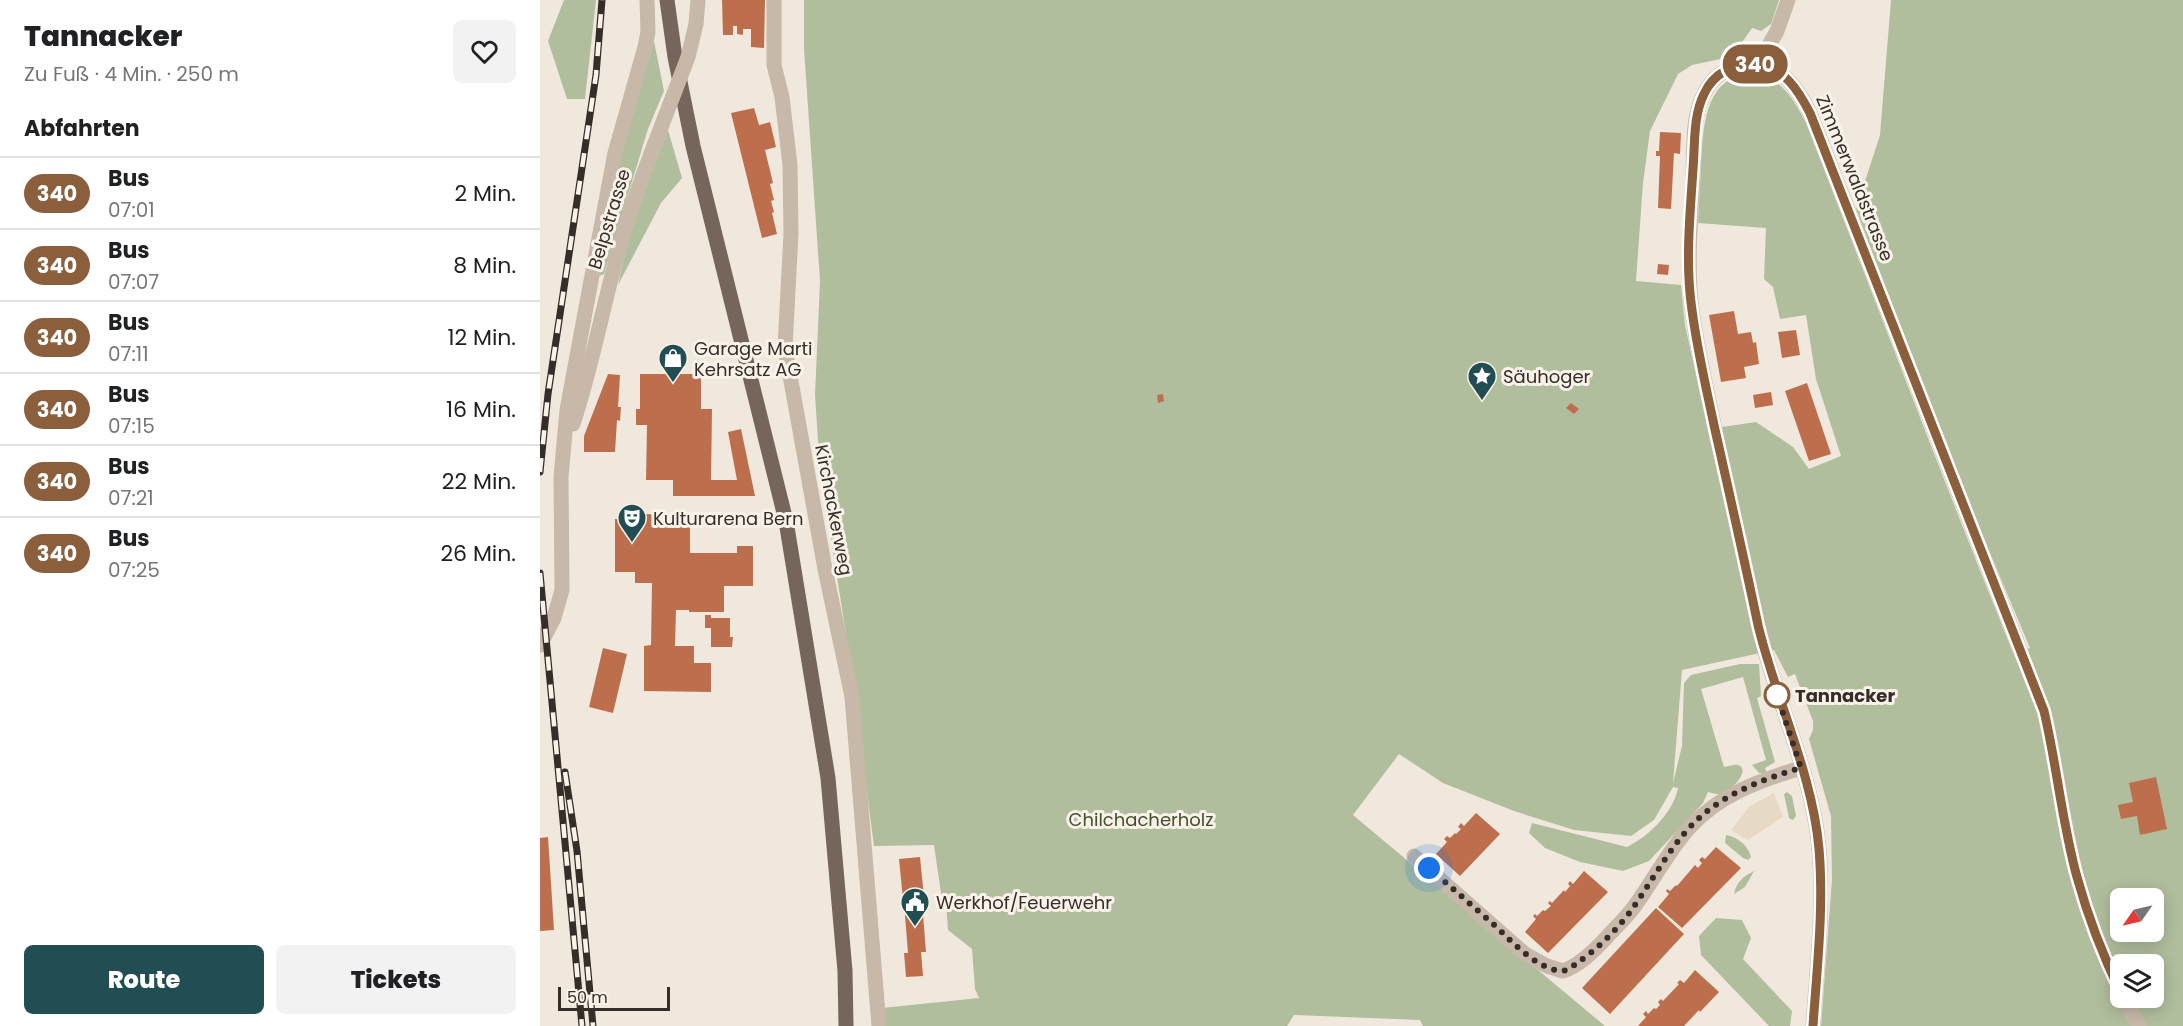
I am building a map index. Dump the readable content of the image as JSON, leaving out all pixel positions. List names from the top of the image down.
{
  "streets": {
    "street": ["Zimmerwaldstrasse", "Belpstrasse", "Kirchackerweg"]
  },
  "parks": ["Chilchacherholz"],
  "places": {
    "shop": ["Garage Marti Kehrsatz AG"],
    "place": ["Säuhoger"],
    "theatre": ["Kulturarena Bern"],
    "other": ["Tannacker"],
    "public building": ["Werkhof/Feuerwehr"]
  },
  "lines": ["bus line 340"],
  "scale_bar": "50 m",
  "north": "bottom left",
  "page": {
    "heading": [
      ["Tannacker", "Zu Fuß · 4 Min. · 250 m"],
      "Abfahrten"
    ],
    "on_map": "340",
    "list": [
      {
        "mark": "340",
        "name": "Bus",
        "note": "07:01",
        "value": "2 Min."
      },
      {
        "mark": "340",
        "name": "Bus",
        "note": "07:07",
        "value": "8 Min."
      },
      {
        "mark": "340",
        "name": "Bus",
        "note": "07:11",
        "value": "12 Min."
      },
      {
        "mark": "340",
        "name": "Bus",
        "note": "07:15",
        "value": "16 Min."
      },
      {
        "mark": "340",
        "name": "Bus",
        "note": "07:21",
        "value": "22 Min."
      },
      {
        "mark": "340",
        "name": "Bus",
        "note": "07:25",
        "value": "26 Min."
      }
    ],
    "buttons": ["Route", "Tickets"],
    "scale": "50 m"
  }
}
